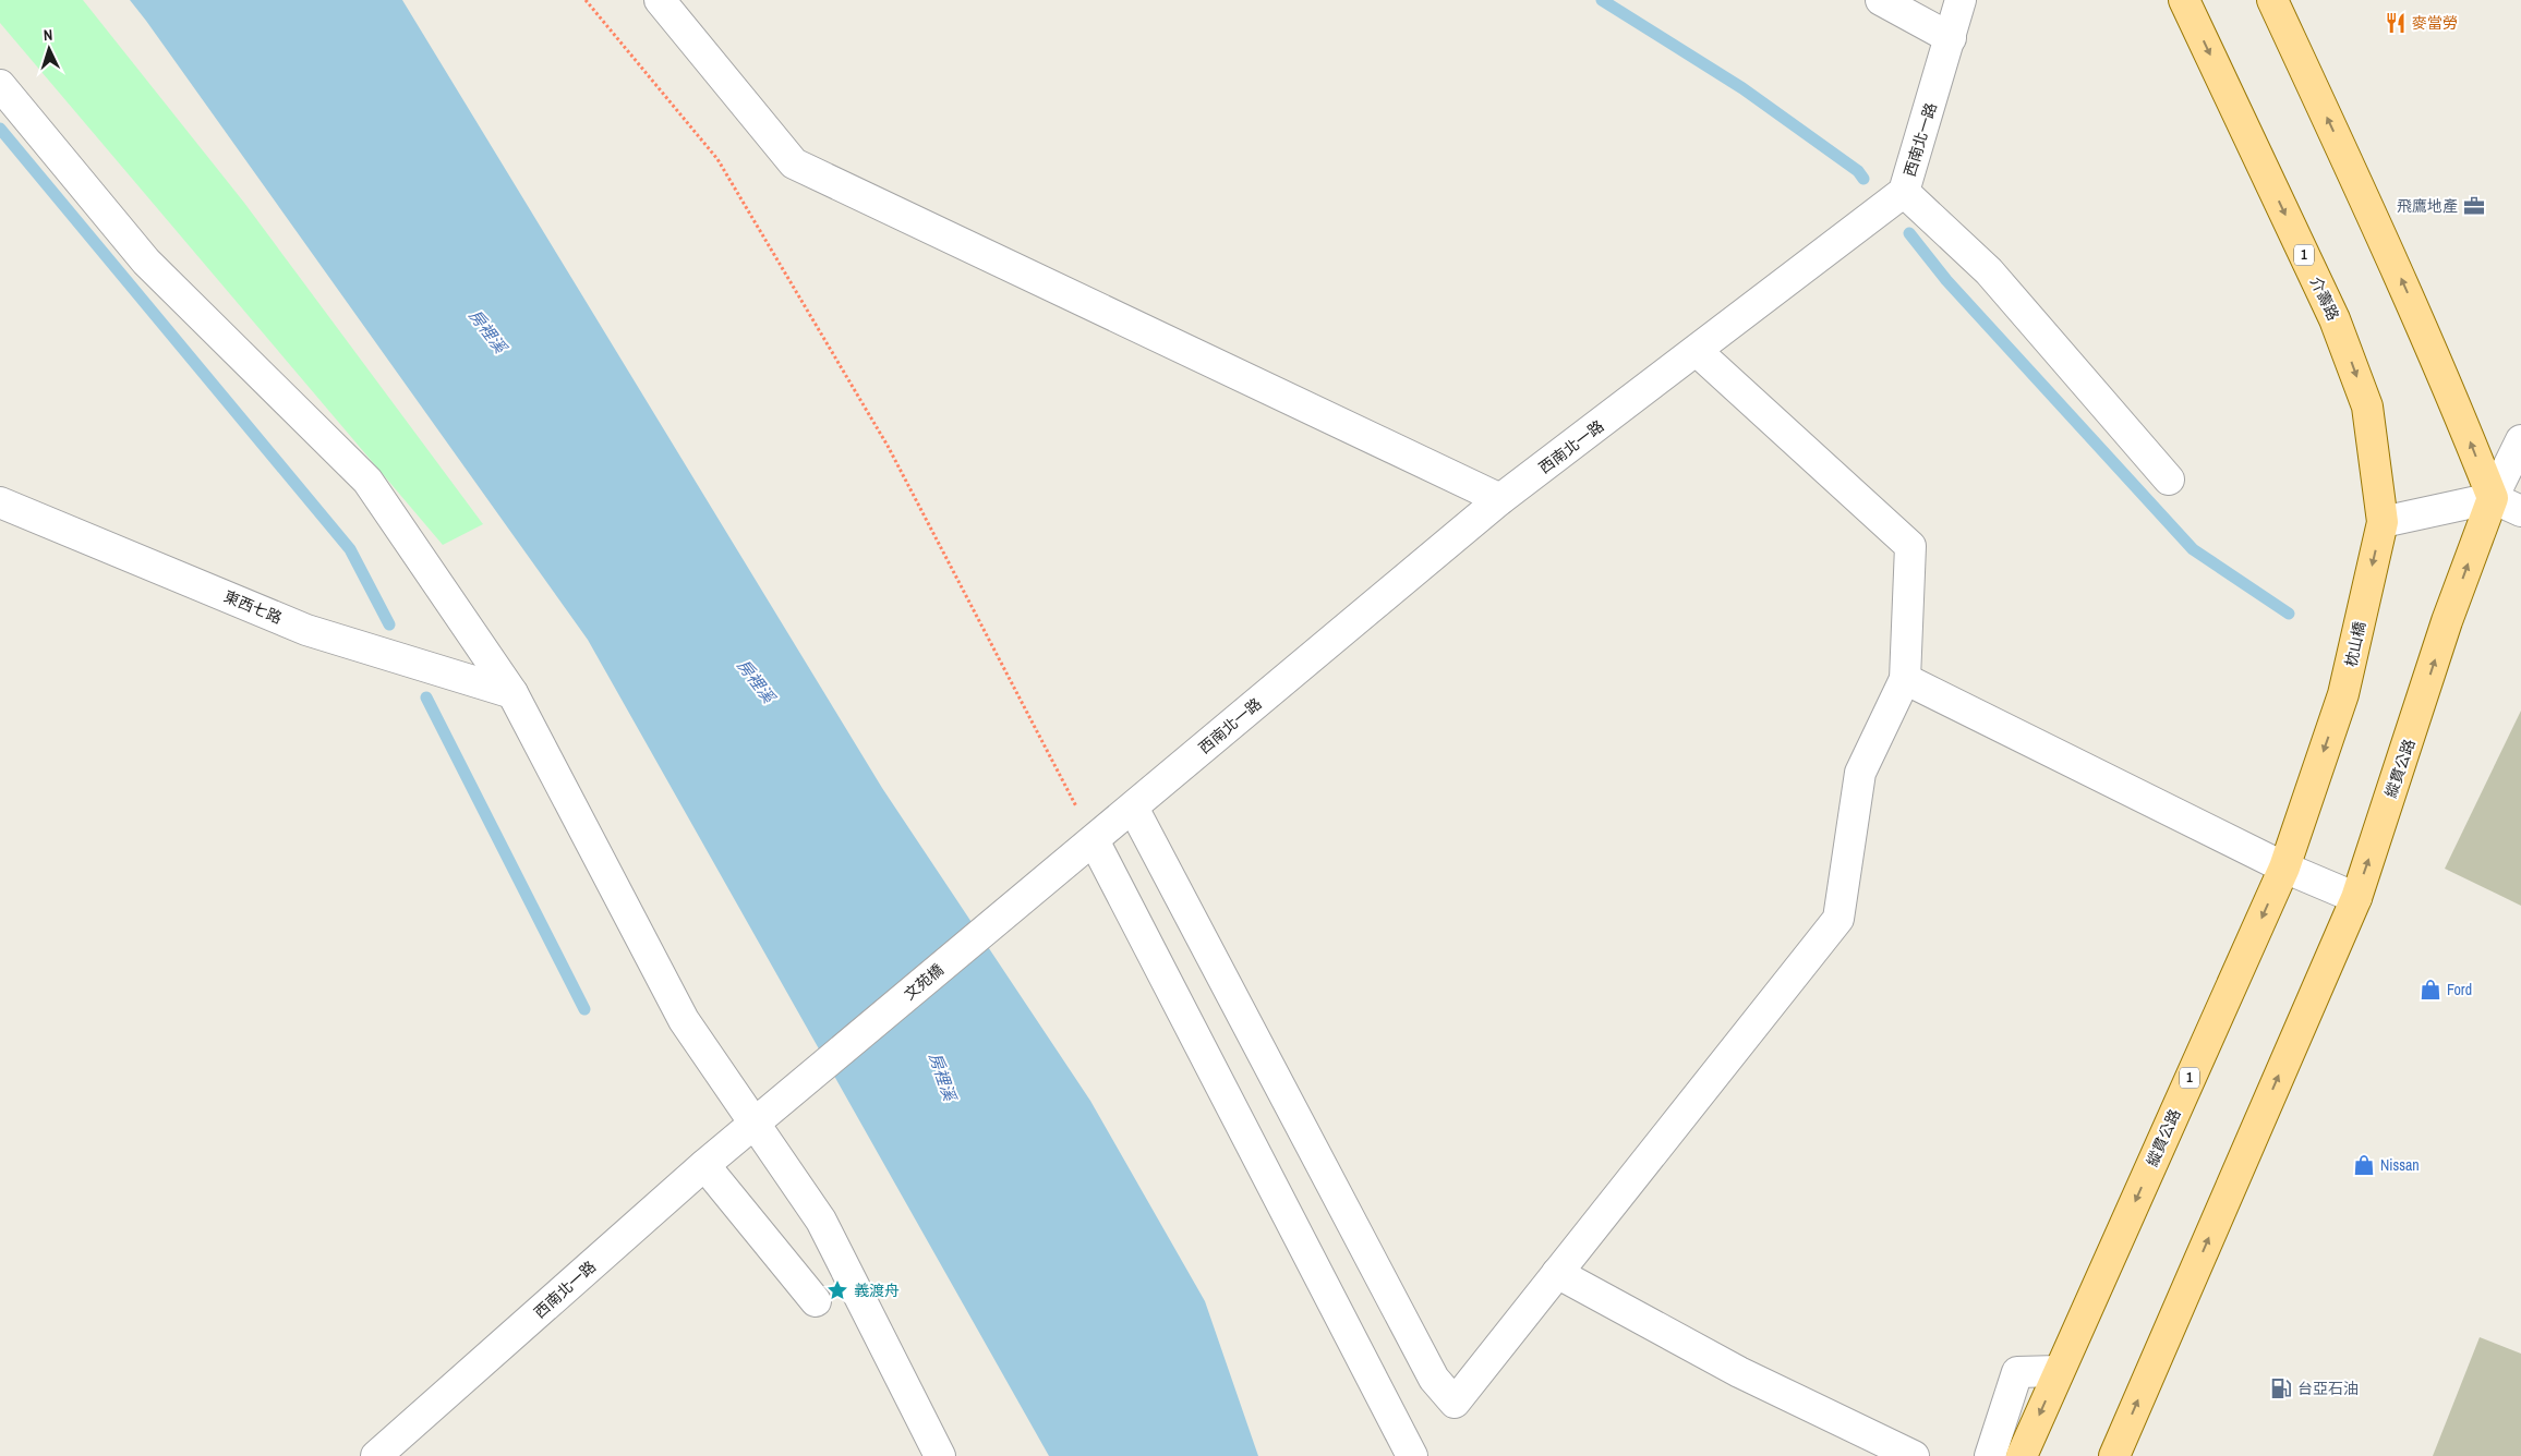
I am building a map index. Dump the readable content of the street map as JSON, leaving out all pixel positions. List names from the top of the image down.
{
  "streets": {
    "main road": [
      "1",
      "介壽路",
      "枕山橋",
      "縱貫公路"
    ],
    "street": ["西南北一路", "東西七路", "文苑橋"]
  },
  "crossings": [
    ["西南北一路", "文苑橋"],
    ["介壽路", "枕山橋"],
    ["枕山橋", "縱貫公路"]
  ],
  "one_way": ["枕山橋"],
  "water": ["房裡溪"],
  "places": {
    "restaurant": ["麥當勞"],
    "office": ["飛鷹地產"],
    "shop": ["Ford", "Nissan"],
    "place": ["義渡舟"],
    "fuel station": ["台亞石油"]
  },
  "north": "top"
}
